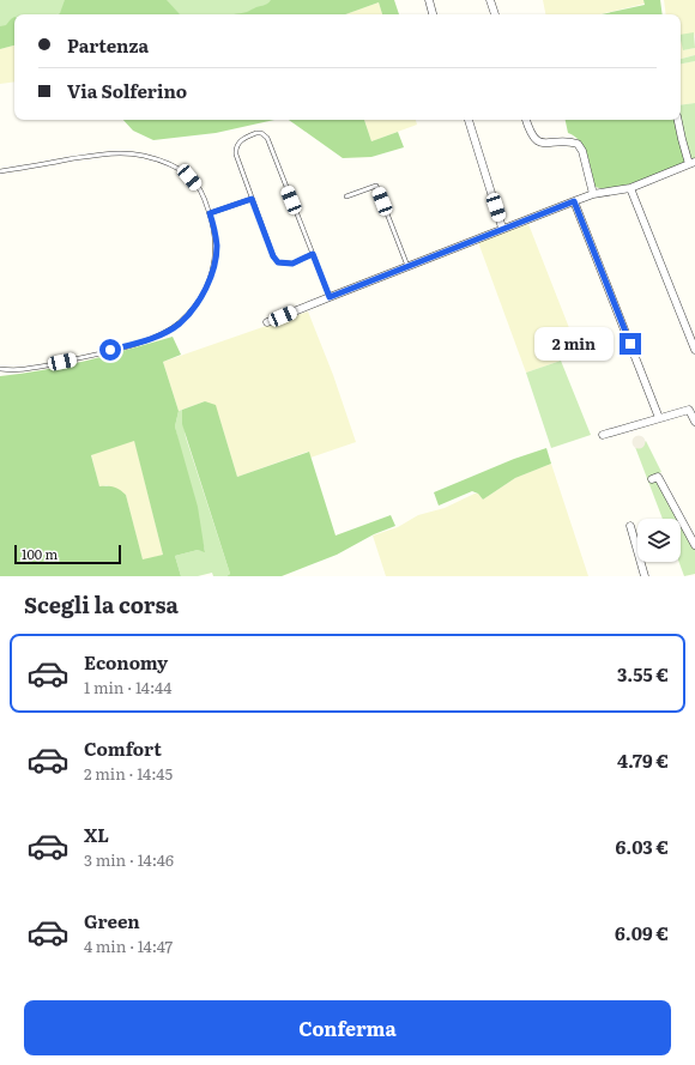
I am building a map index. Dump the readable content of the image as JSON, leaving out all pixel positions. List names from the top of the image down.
{
  "scale_bar": "100 m",
  "page": {
    "banner": ["Partenza", "Via Solferino"],
    "bubble": "2 min",
    "scale": "100 m",
    "heading": "Scegli la corsa",
    "list": [
      {
        "name": "Economy",
        "note": "1 min · 14:44",
        "value": "3.55 €"
      },
      {
        "name": "Comfort",
        "note": "2 min · 14:45",
        "value": "4.79 €"
      },
      {
        "name": "XL",
        "note": "3 min · 14:46",
        "value": "6.03 €"
      },
      {
        "name": "Green",
        "note": "4 min · 14:47",
        "value": "6.09 €"
      }
    ],
    "buttons": "Conferma"
  }
}
